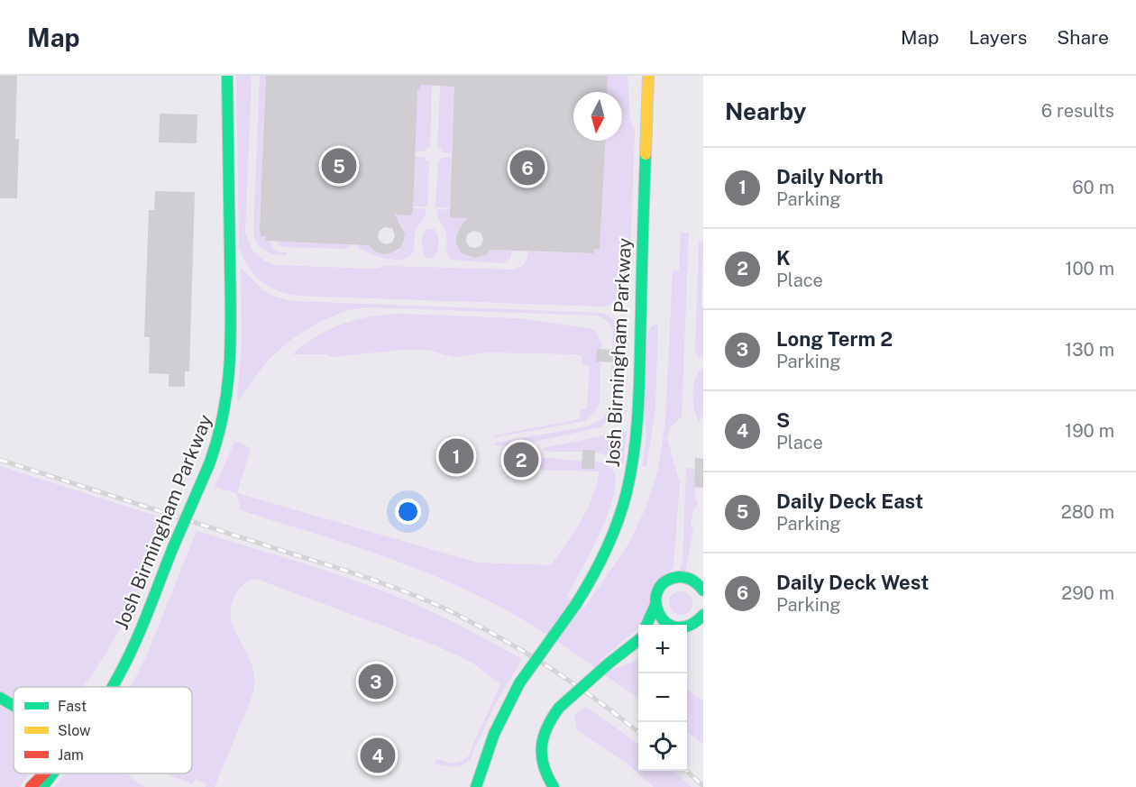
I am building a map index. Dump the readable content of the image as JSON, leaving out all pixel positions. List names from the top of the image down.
{
  "streets": {
    "main road": ["Josh Birmingham Parkway"]
  },
  "legend": ["Fast", "Slow", "Jam"],
  "north": "bottom",
  "page": {
    "header": "Map",
    "nav": ["Map", "Layers", "Share"],
    "heading": ["Nearby", "6 results"],
    "pins": [
      "5",
      "6",
      "1",
      "2",
      "3",
      "4"
    ],
    "list": [
      {
        "mark": "1",
        "name": "Daily North",
        "note": "Parking",
        "value": "60 m"
      },
      {
        "mark": "2",
        "name": "K",
        "note": "Place",
        "value": "100 m"
      },
      {
        "mark": "3",
        "name": "Long Term 2",
        "note": "Parking",
        "value": "130 m"
      },
      {
        "mark": "4",
        "name": "S",
        "note": "Place",
        "value": "190 m"
      },
      {
        "mark": "5",
        "name": "Daily Deck East",
        "note": "Parking",
        "value": "280 m"
      },
      {
        "mark": "6",
        "name": "Daily Deck West",
        "note": "Parking",
        "value": "290 m"
      }
    ],
    "map_buttons": ["+", "−"]
  }
}
